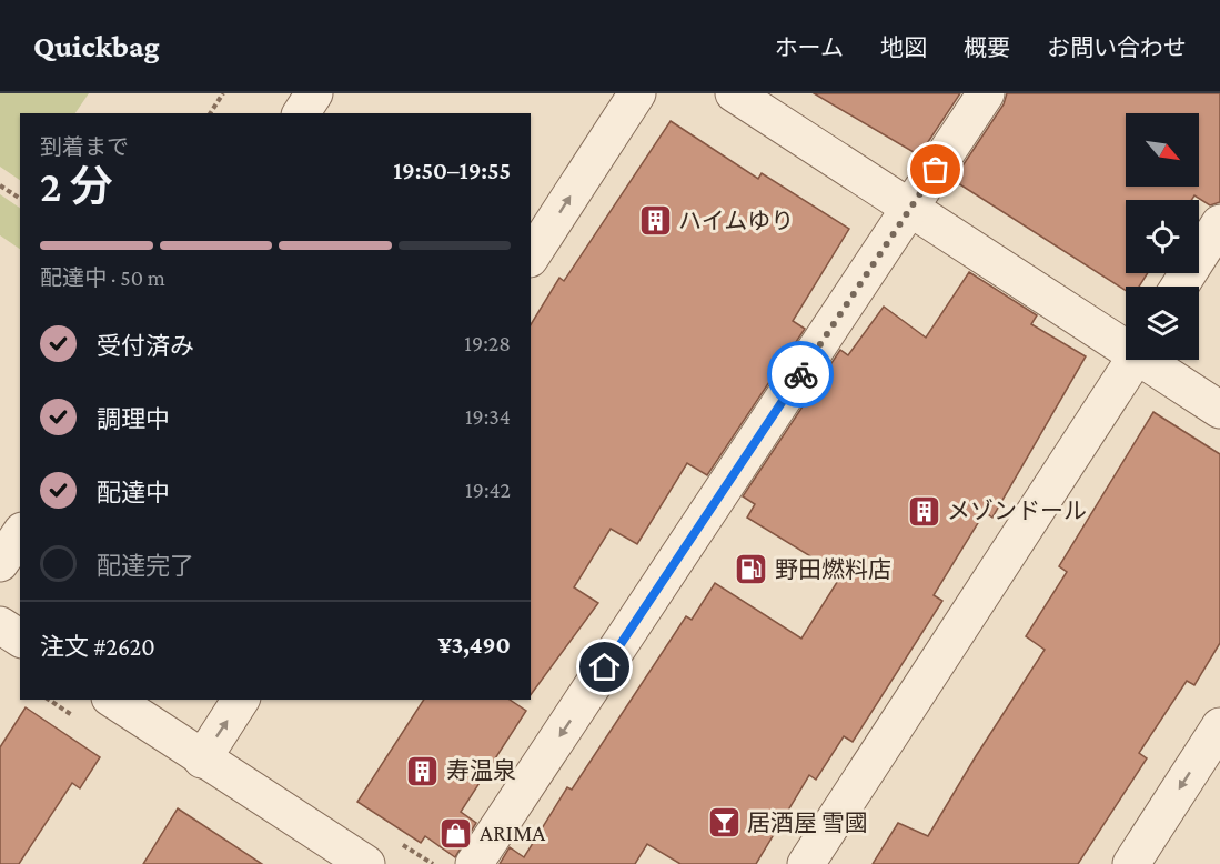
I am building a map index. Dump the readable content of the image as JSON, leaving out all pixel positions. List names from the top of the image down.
{
  "places": {
    "building": ["ハイムゆり", "メゾンドール", "寿温泉"],
    "fuel station": ["野田燃料店"],
    "bar": ["居酒屋 雪國"],
    "shop": ["ARIMA"]
  },
  "north": "bottom right",
  "page": {
    "header": "Quickbag",
    "nav": [
      "ホーム",
      "地図",
      "概要",
      "お問い合わせ"
    ],
    "heading": ["2 分", "到着まで", "19:50–19:55"],
    "panel": ["注文 #2620", "¥3,490"],
    "bar": "配達中 · 50 m",
    "list": [
      ["受付済み", "19:28"],
      ["調理中", "19:34"],
      ["配達中", "19:42"],
      "配達完了"
    ]
  }
}
